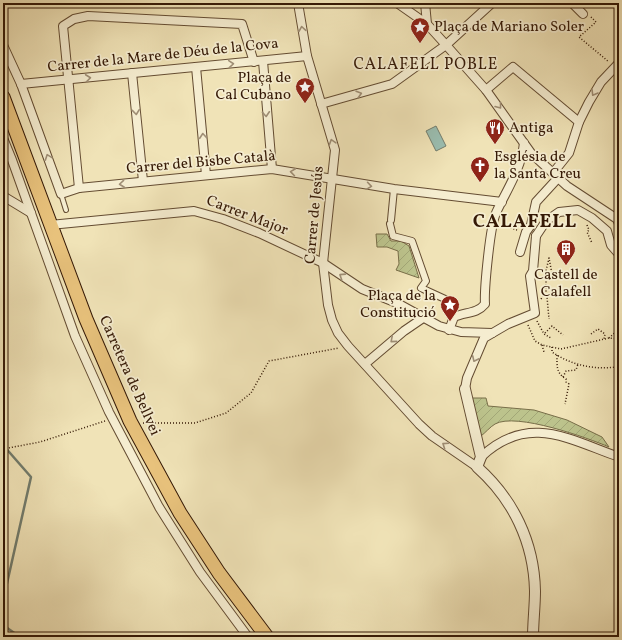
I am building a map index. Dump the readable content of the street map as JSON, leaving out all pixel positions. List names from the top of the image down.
{
  "streets": {
    "main road": ["Carretera de Bellvei"],
    "street": [
      "Carrer de la Mare de Déu de la Cova",
      "Carrer del Bisbe Català",
      "Carrer de Jesús",
      "Carrer Major"
    ]
  },
  "crossings": [
    ["Carrer de la Mare de Déu de la Cova", "Carrer de Jesús"],
    ["Carrer del Bisbe Català", "Carrer de Jesús"],
    ["Carrer de Jesús", "Carrer Major"],
    ["Carrer Major", "Carretera de Bellvei"]
  ],
  "one_way": ["Carrer de la Mare de Déu de la Cova"],
  "districts": ["CALAFELL POBLE", "CALAFELL"],
  "places": {
    "place": ["Plaça de Mariano Soler", "Plaça de Cal Cubano", "Plaça de la Constitució"],
    "restaurant": ["Antiga"],
    "church": ["Església de la Santa Creu"],
    "building": ["Castell de Calafell"]
  }
}
